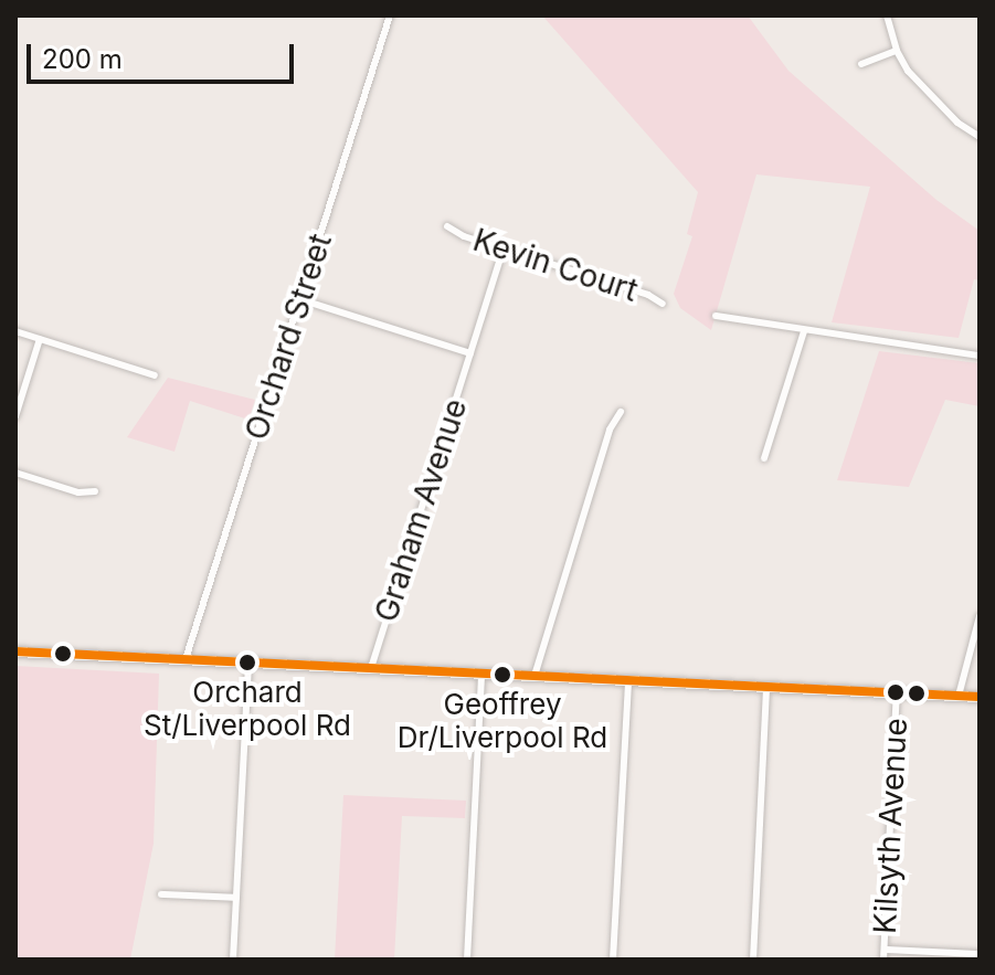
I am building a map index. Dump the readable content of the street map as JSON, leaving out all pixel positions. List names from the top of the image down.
{
  "streets": {
    "street": [
      "Kevin Court",
      "Orchard Street",
      "Graham Avenue",
      "Kilsyth Avenue"
    ]
  },
  "crossings": [
    ["Kevin Court", "Graham Avenue"]
  ],
  "places": ["Orchard St/Liverpool Rd", "Geoffrey Dr/Liverpool Rd"],
  "scale_bar": "200 m"
}
